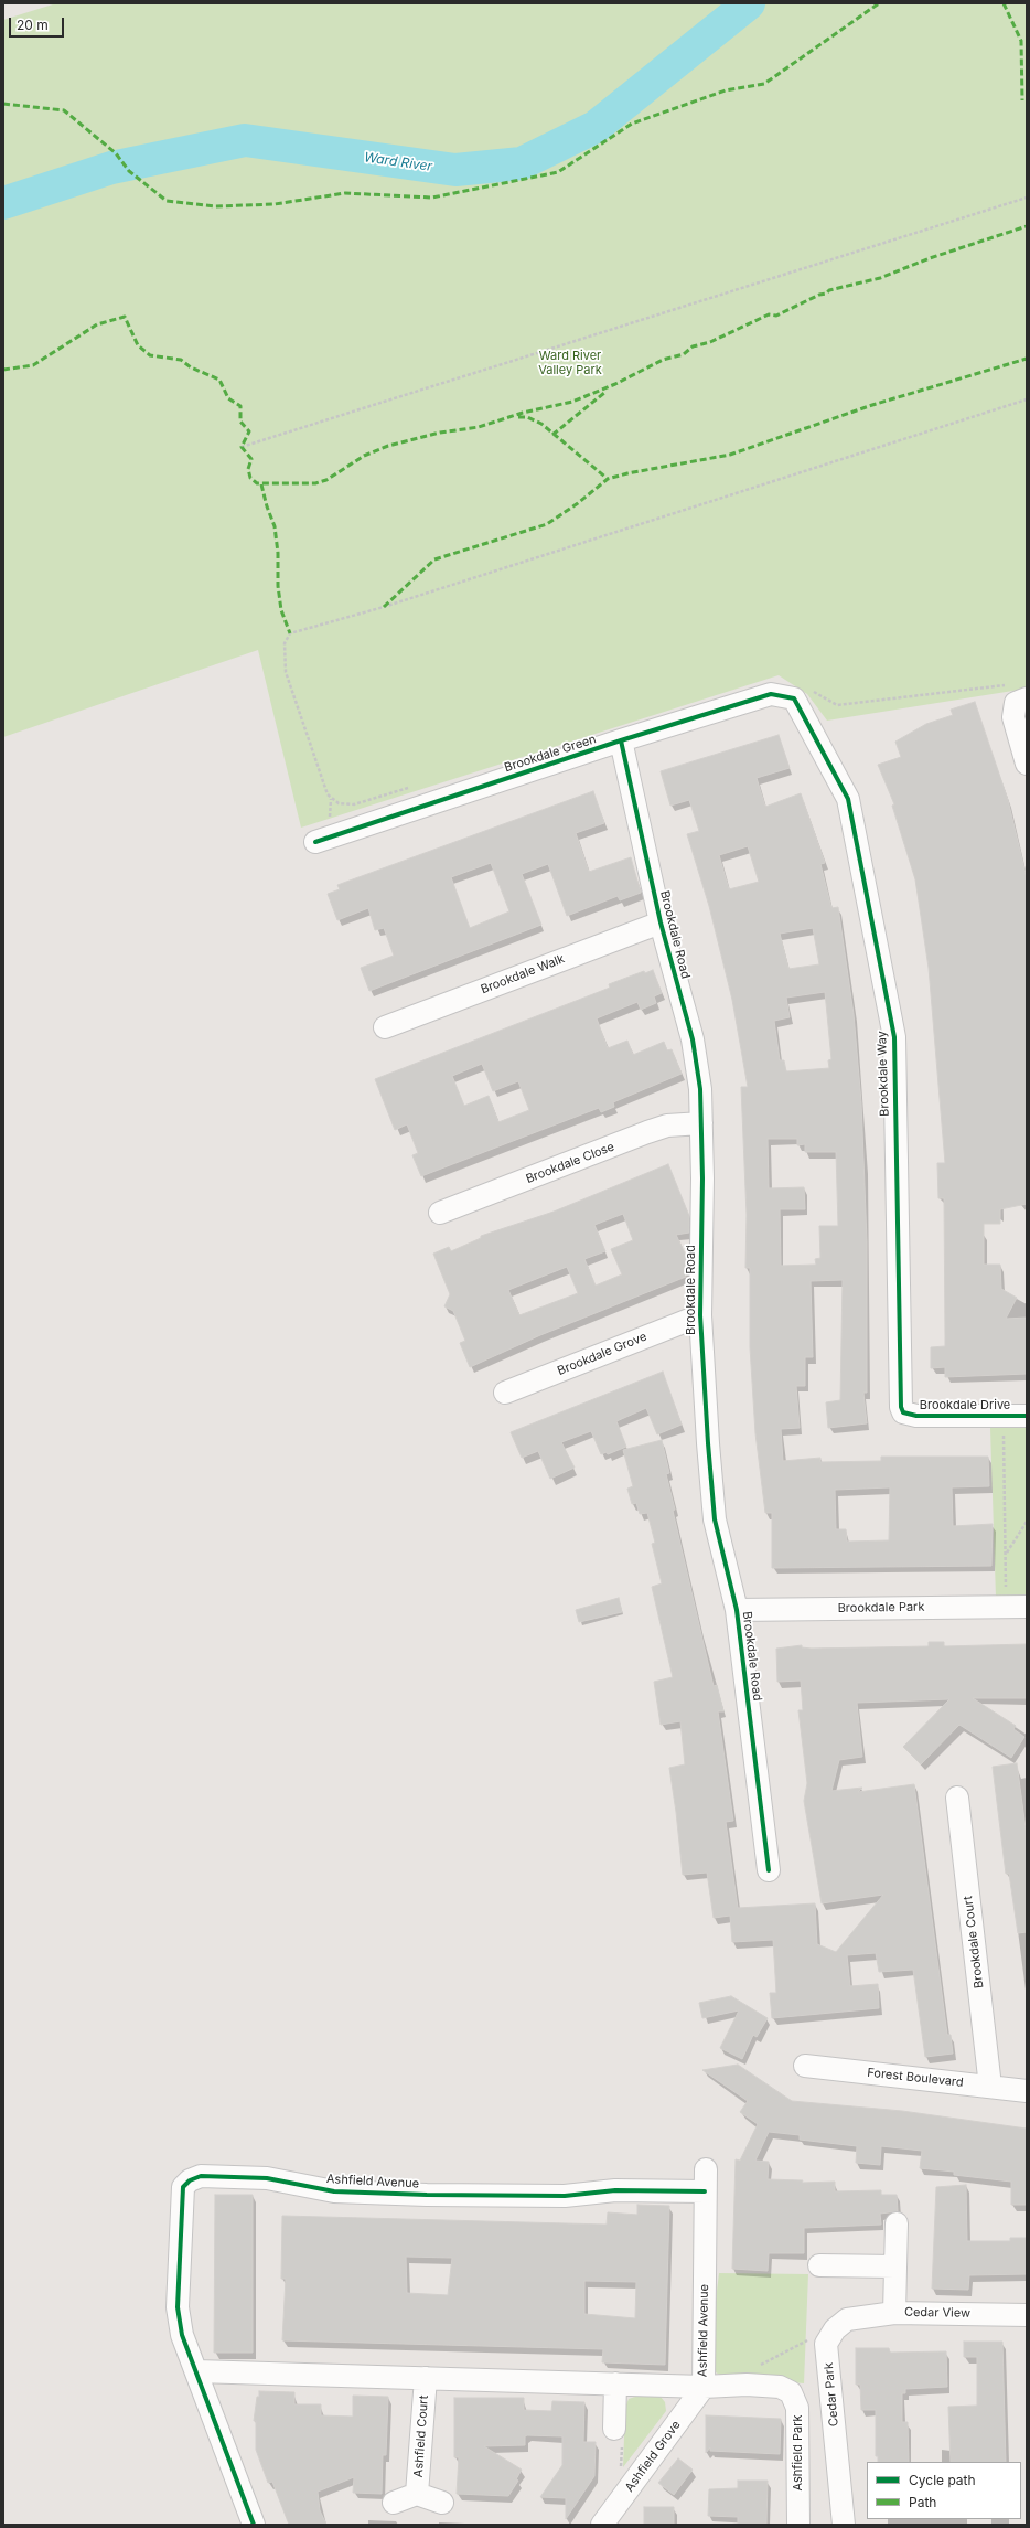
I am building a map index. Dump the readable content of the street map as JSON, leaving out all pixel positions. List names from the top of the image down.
{
  "streets": {
    "street": [
      "Brookdale Green",
      "Brookdale Road",
      "Brookdale Walk",
      "Brookdale Way",
      "Brookdale Close",
      "Brookdale Grove",
      "Brookdale Drive",
      "Brookdale Park",
      "Brookdale Court",
      "Forest Boulevard",
      "Ashfield Avenue",
      "Cedar View",
      "Cedar Park",
      "Ashfield Court",
      "Ashfield Park",
      "Ashfield Grove"
    ]
  },
  "crossings": [
    ["Brookdale Green", "Brookdale Road"],
    ["Brookdale Green", "Brookdale Way"],
    ["Brookdale Road", "Brookdale Walk"],
    ["Brookdale Road", "Brookdale Close"],
    ["Brookdale Road", "Brookdale Grove"],
    ["Brookdale Road", "Brookdale Park"],
    ["Brookdale Way", "Brookdale Drive"],
    ["Brookdale Court", "Forest Boulevard"],
    ["Ashfield Avenue", "Ashfield Court"],
    ["Ashfield Avenue", "Ashfield Park"],
    ["Ashfield Avenue", "Ashfield Grove"],
    ["Ashfield Park", "Ashfield Grove"]
  ],
  "water": ["Ward River"],
  "parks": ["Ward River Valley Park"],
  "legend": ["Cycle path", "Path"],
  "scale_bar": "20 m"
}
